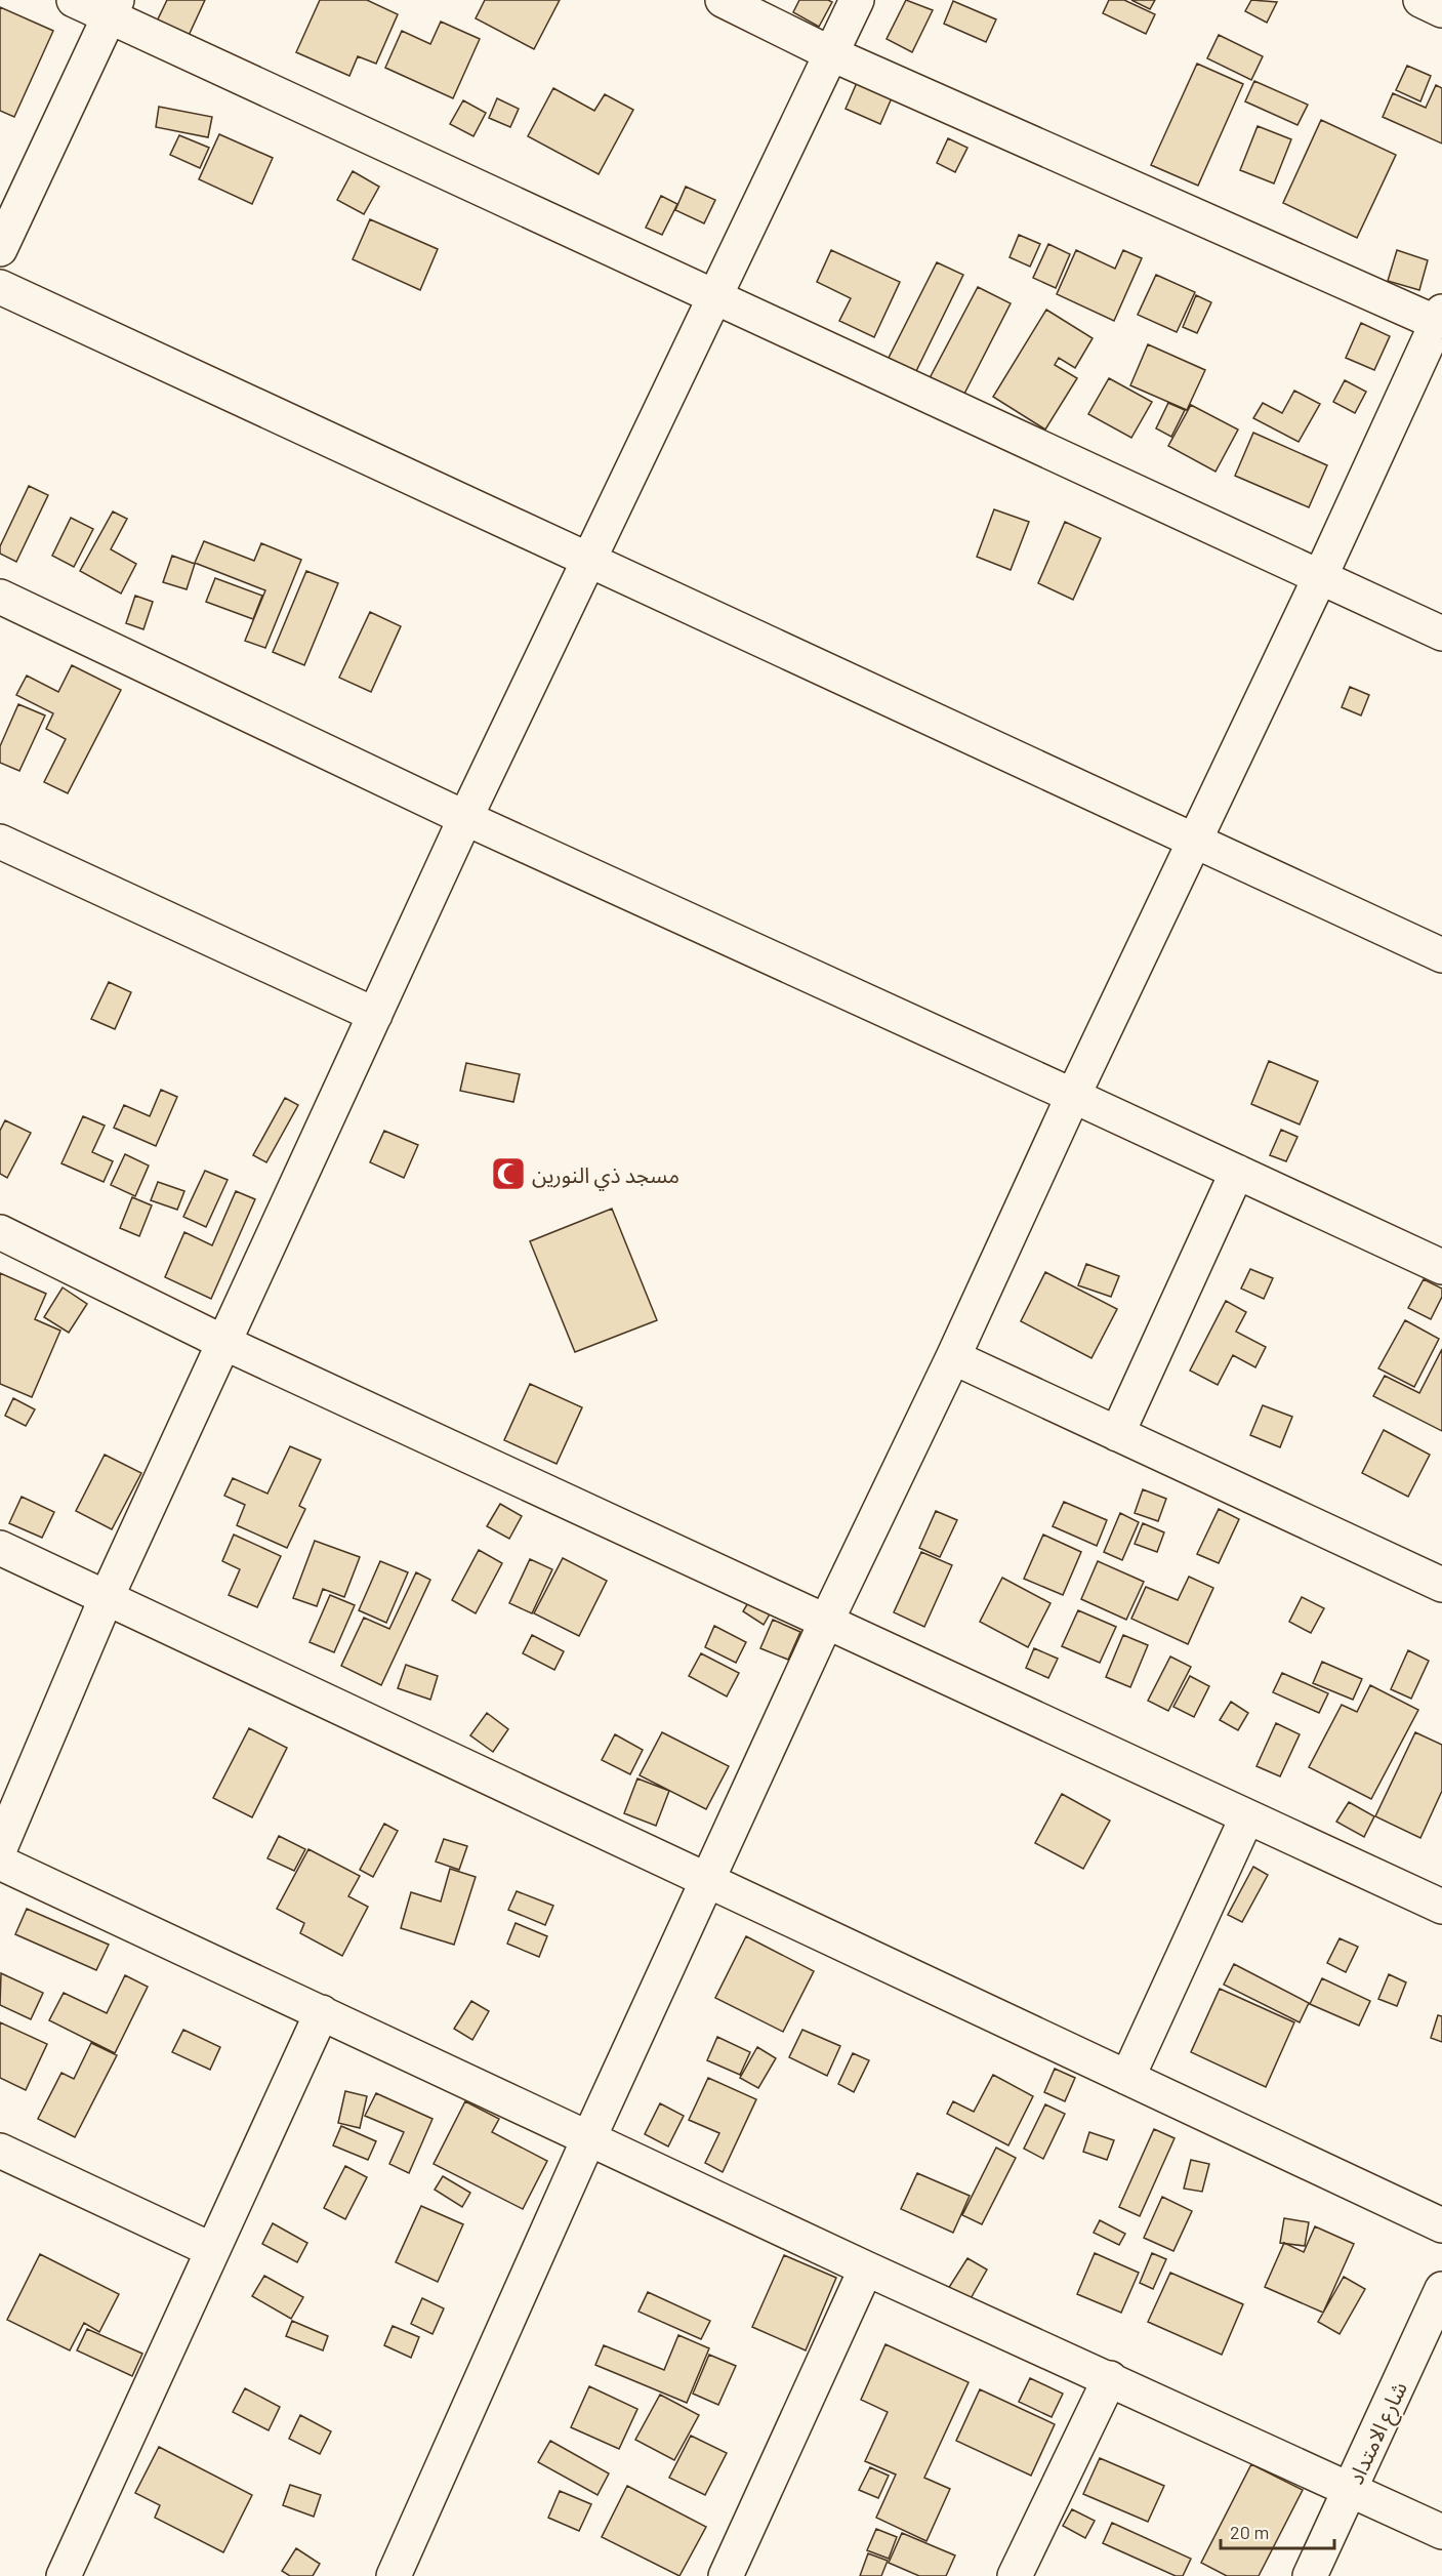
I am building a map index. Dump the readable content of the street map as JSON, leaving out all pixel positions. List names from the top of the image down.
{
  "streets": {
    "street": ["شارع الامتداد"]
  },
  "places": {
    "mosque": ["مسجد ذي النورين"]
  },
  "scale_bar": "20 m"
}
